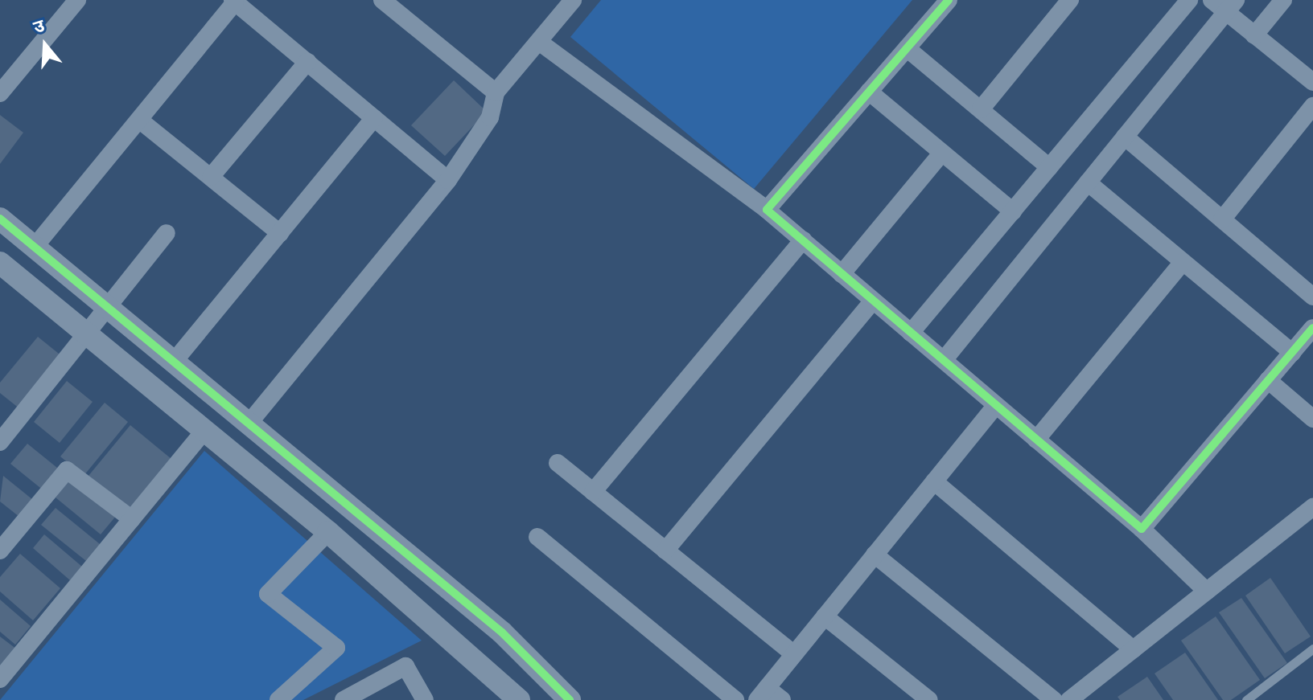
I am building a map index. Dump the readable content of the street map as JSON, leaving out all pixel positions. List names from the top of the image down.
{
  "north": "top"
}
